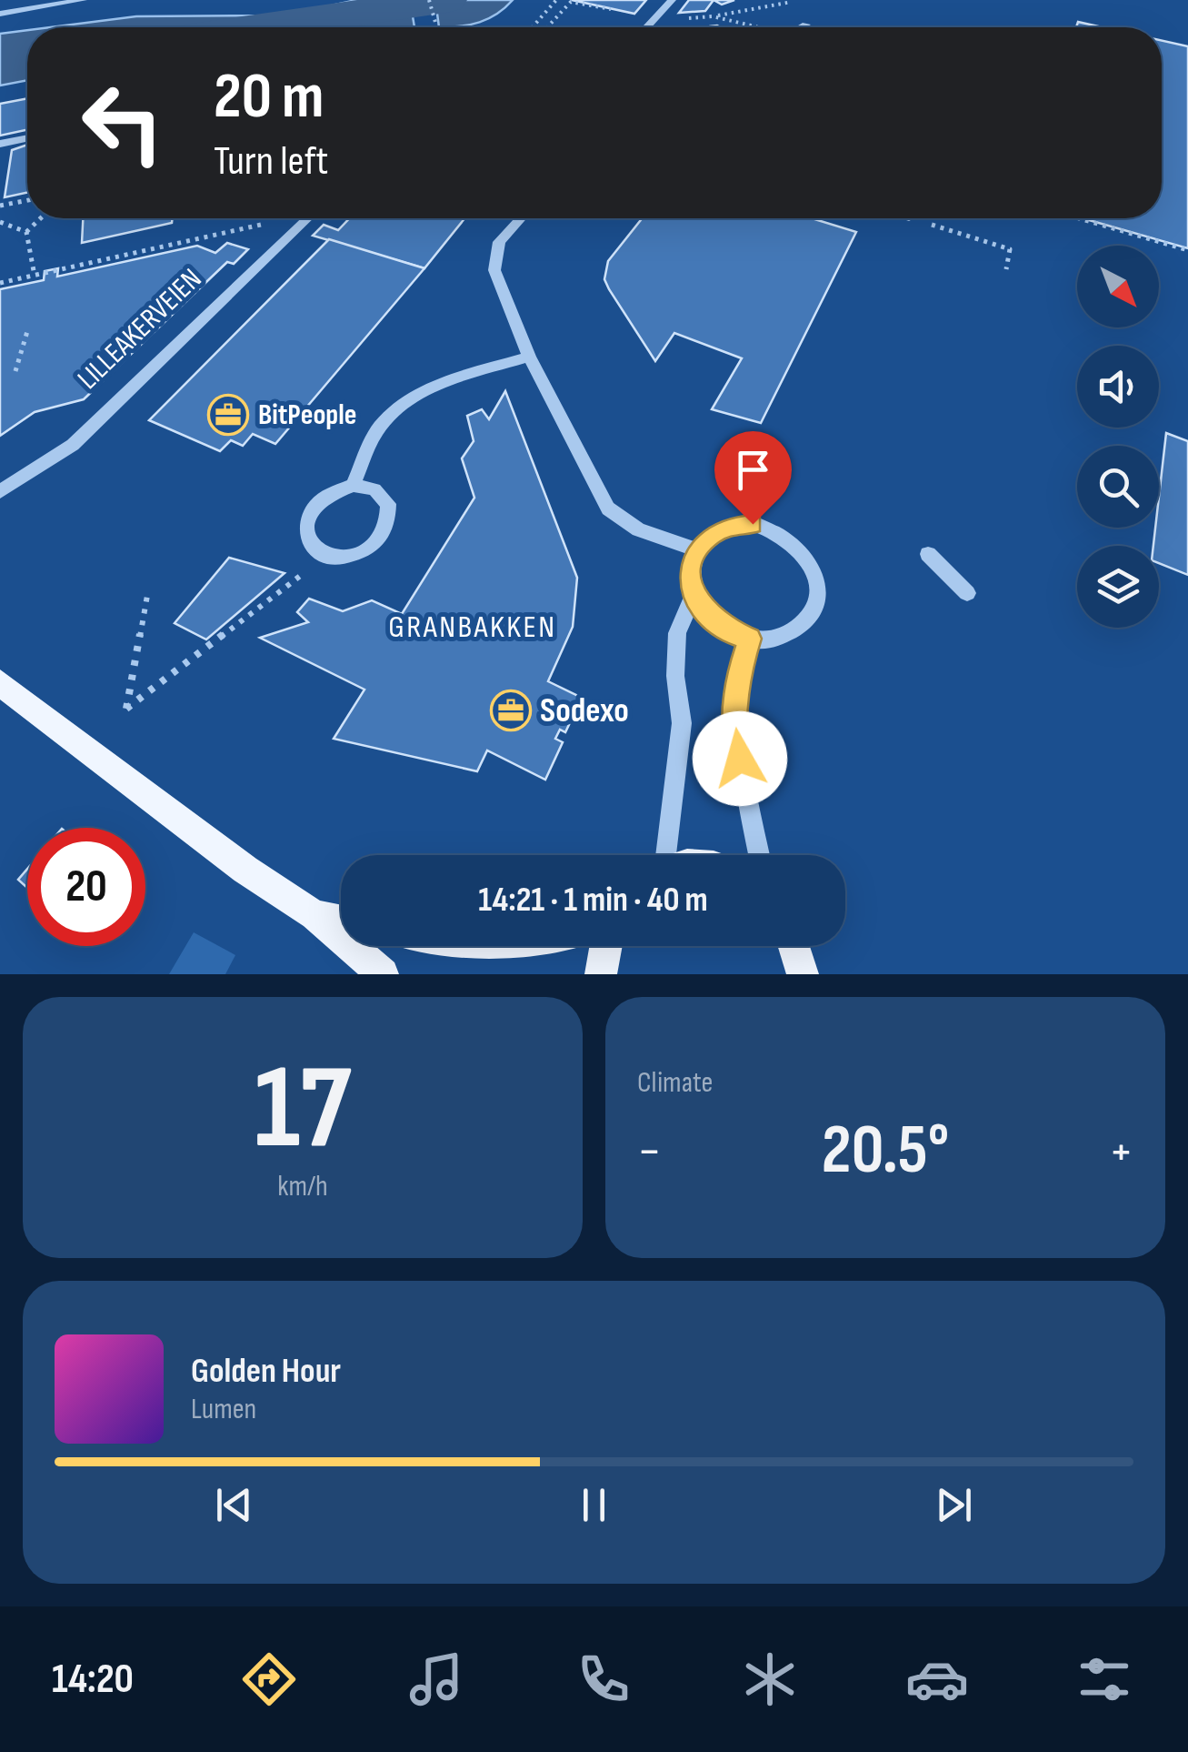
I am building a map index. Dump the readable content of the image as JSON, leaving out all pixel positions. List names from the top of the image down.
{
  "streets": {
    "street": ["LILLEAKERVEIEN"]
  },
  "districts": ["GRANBAKKEN"],
  "places": {
    "office": ["BitPeople", "Sodexo"]
  },
  "north": "bottom right",
  "page": {
    "turn": ["20 m", "Turn left"],
    "limit": "20",
    "trip": "14:21 · 1 min · 40 m",
    "tile": [
      ["17", "km/h"],
      "Climate"
    ],
    "heat": ["−", "20.5°", "+"],
    "song": ["Golden Hour", "Lumen"],
    "tabs": "14:20"
  }
}
